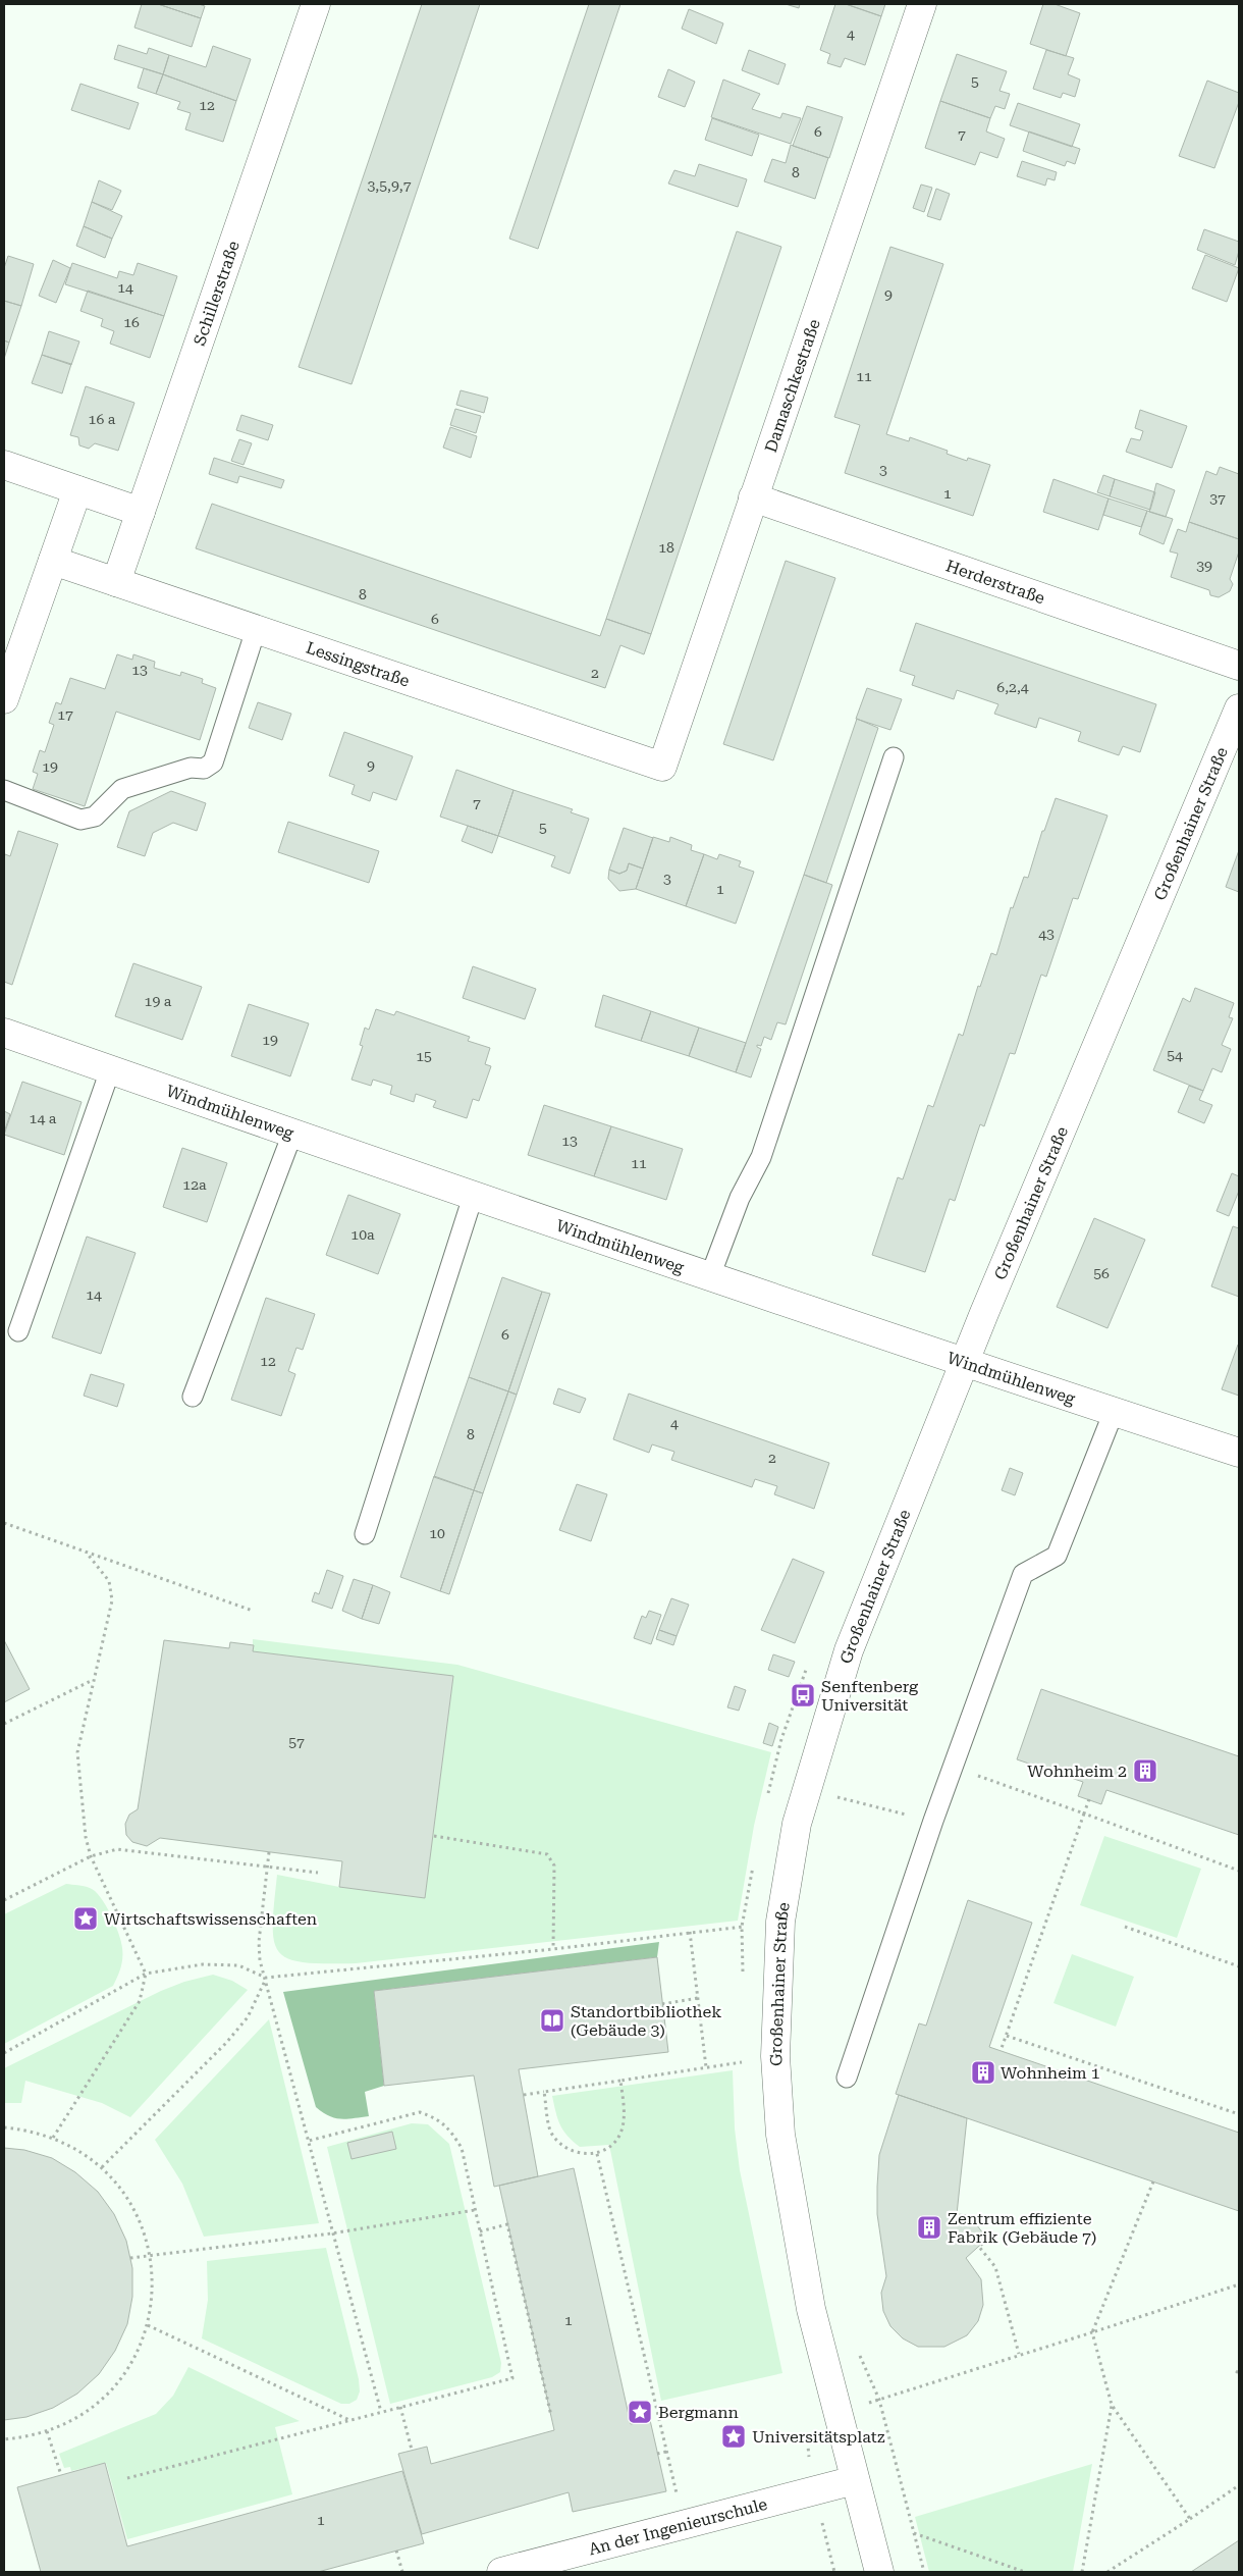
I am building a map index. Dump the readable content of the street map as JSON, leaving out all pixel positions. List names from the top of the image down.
{
  "streets": {
    "street": [
      "Schillerstraße",
      "Damaschkestraße",
      "Herderstraße",
      "Lessingstraße",
      "Großenhainer Straße",
      "Windmühlenweg",
      "An der Ingenieurschule"
    ]
  },
  "crossings": [
    ["Schillerstraße", "Lessingstraße"],
    ["Damaschkestraße", "Herderstraße"],
    ["Damaschkestraße", "Lessingstraße"],
    ["Großenhainer Straße", "Windmühlenweg"],
    ["Großenhainer Straße", "An der Ingenieurschule"]
  ],
  "places": {
    "bus stop": ["Senftenberg Universität"],
    "building": ["Wohnheim 2", "Wohnheim 1", "Zentrum effiziente Fabrik (Gebäude 7)"],
    "place": ["Wirtschaftswissenschaften", "Bergmann", "Universitätsplatz"],
    "library": ["Standortbibliothek (Gebäude 3)"]
  },
  "house_numbers": [
    "4",
    "5",
    "12",
    "6",
    "7",
    "8",
    "3,5,9,7",
    "14",
    "9",
    "16",
    "11",
    "16 a",
    "3",
    "1",
    "37",
    "18",
    "39",
    "8",
    "6",
    "13",
    "2",
    "6,2,4",
    "17",
    "9",
    "19",
    "7",
    "5",
    "3",
    "1",
    "43",
    "19 a",
    "19",
    "54",
    "15",
    "14 a",
    "13",
    "11",
    "12a",
    "10a",
    "56",
    "14",
    "6",
    "12",
    "4",
    "8",
    "2",
    "10",
    "57",
    "1",
    "1"
  ]
}
